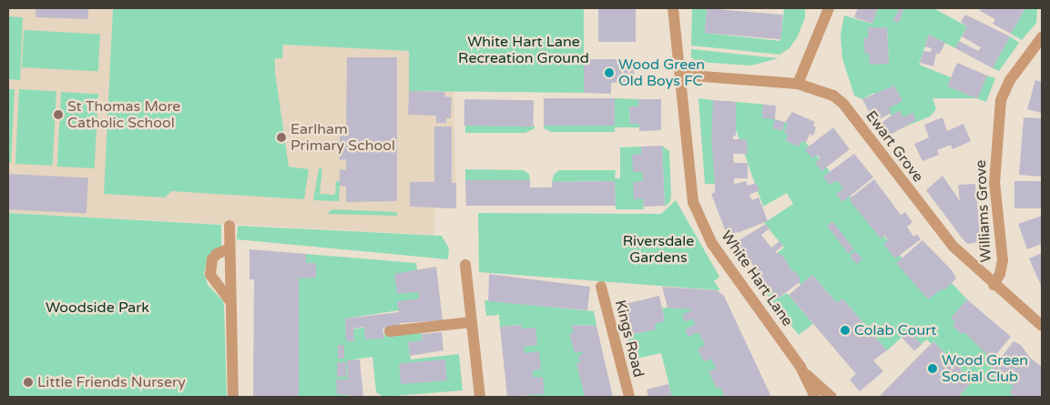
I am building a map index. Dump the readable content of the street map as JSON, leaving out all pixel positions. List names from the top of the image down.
{
  "streets": {
    "street": [
      "Ewart Grove",
      "Williams Grove",
      "White Hart Lane",
      "Kings Road"
    ]
  },
  "crossings": [
    ["Ewart Grove", "Williams Grove"],
    ["Ewart Grove", "White Hart Lane"]
  ],
  "parks": ["White Hart Lane Recreation Ground", "Riversdale Gardens", "Woodside Park"],
  "places": [
    "Wood Green Old Boys FC",
    "St Thomas More Catholic School",
    "Earlham Primary School",
    "Colab Court",
    "Wood Green Social Club",
    "Little Friends Nursery"
  ]
}
